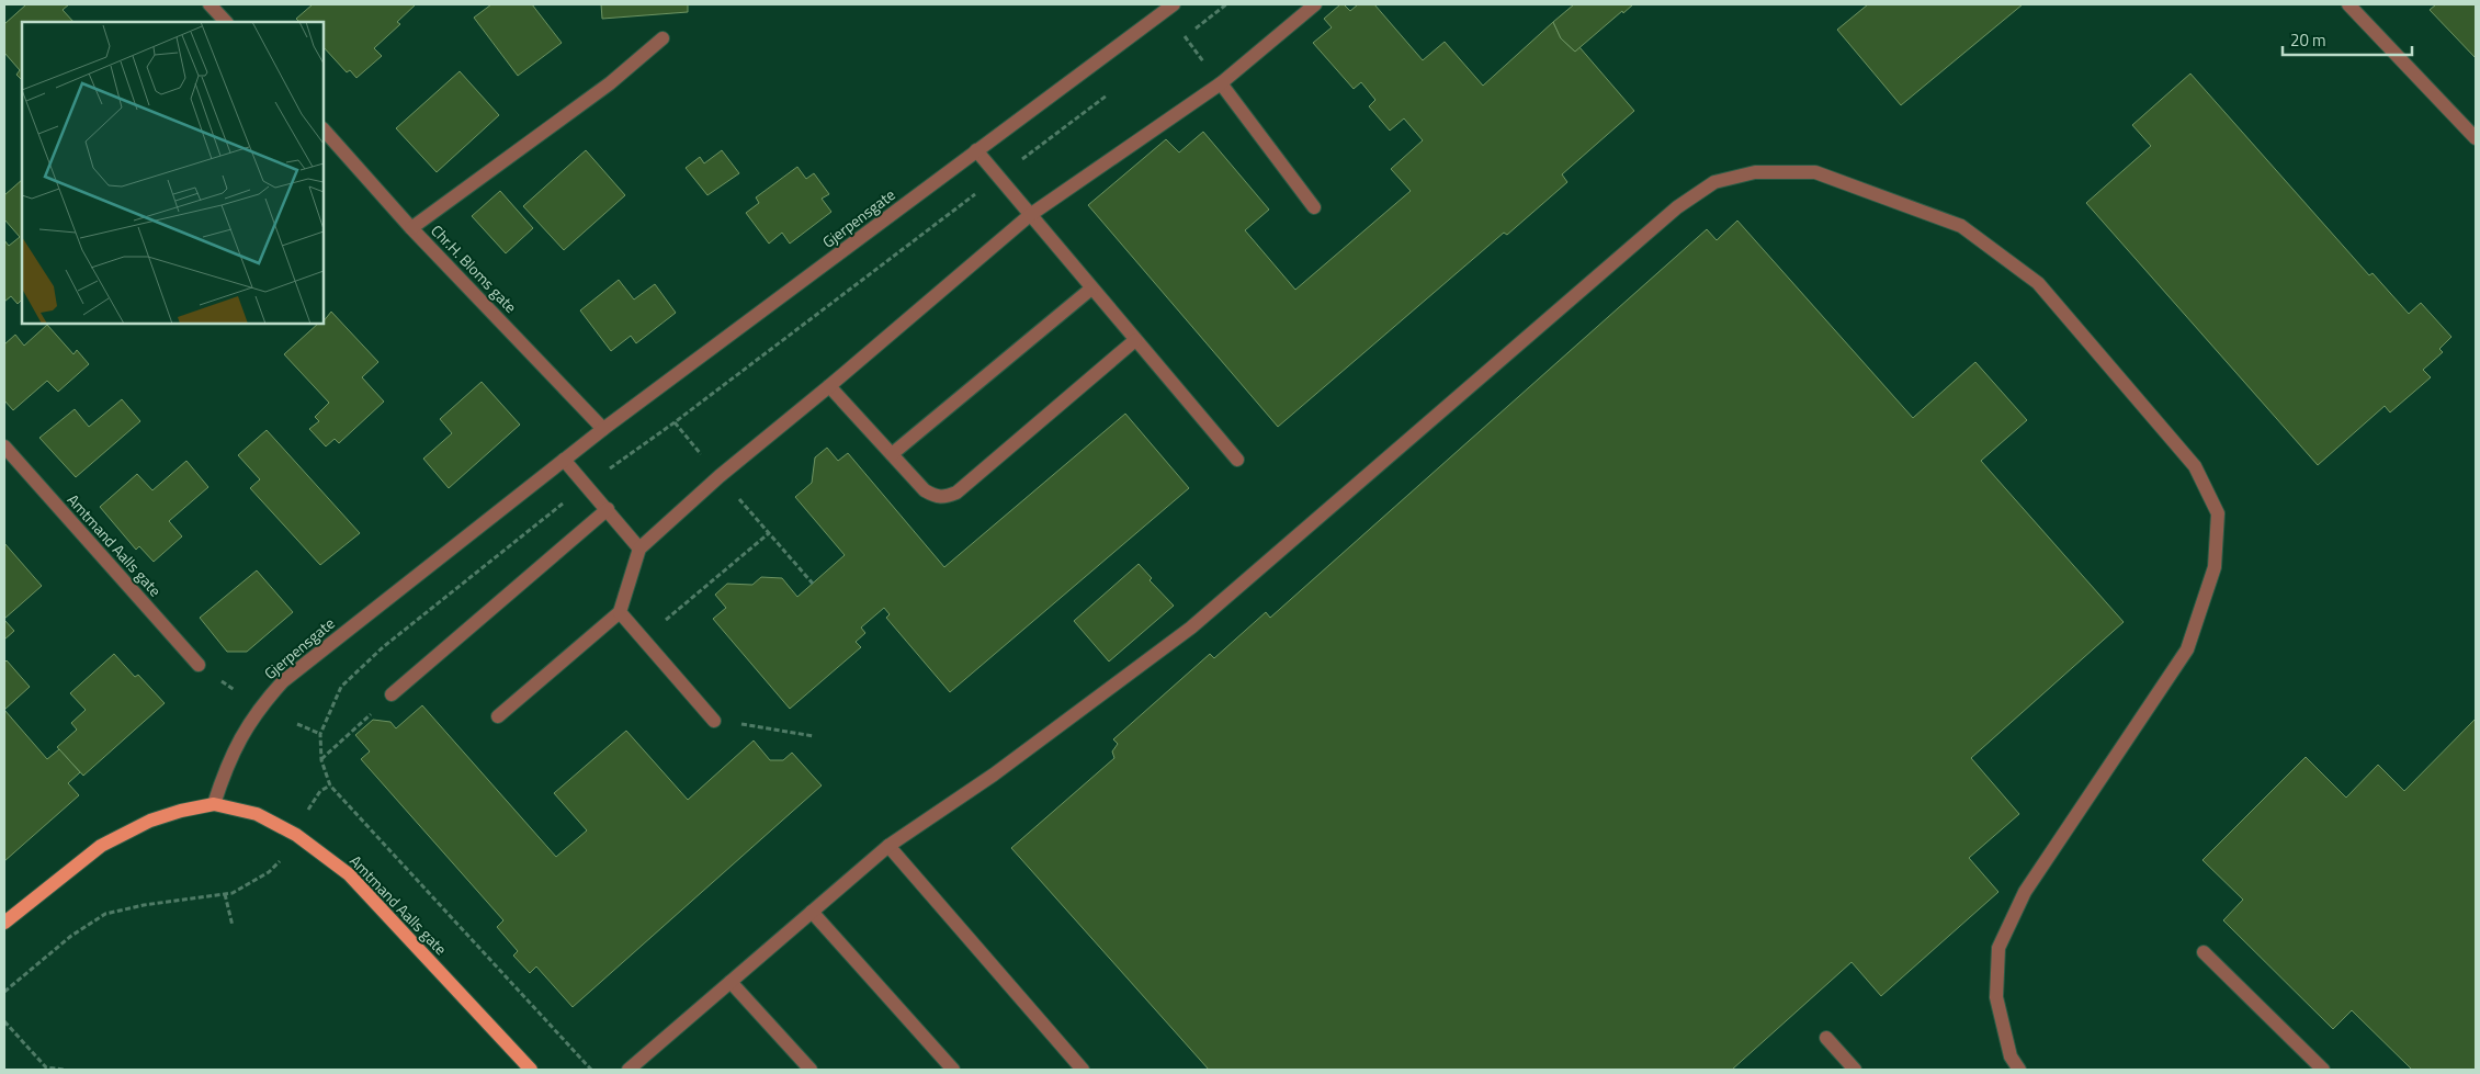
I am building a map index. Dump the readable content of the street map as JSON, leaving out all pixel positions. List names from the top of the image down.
{
  "streets": {
    "main road": ["Amtmand Aalls gate"],
    "street": ["Gjerpensgate", "Chr.H. Bloms gate"]
  },
  "crossings": [
    ["Gjerpensgate", "Chr.H. Bloms gate"],
    ["Gjerpensgate", "Amtmand Aalls gate"]
  ],
  "scale_bar": "20 m"
}
